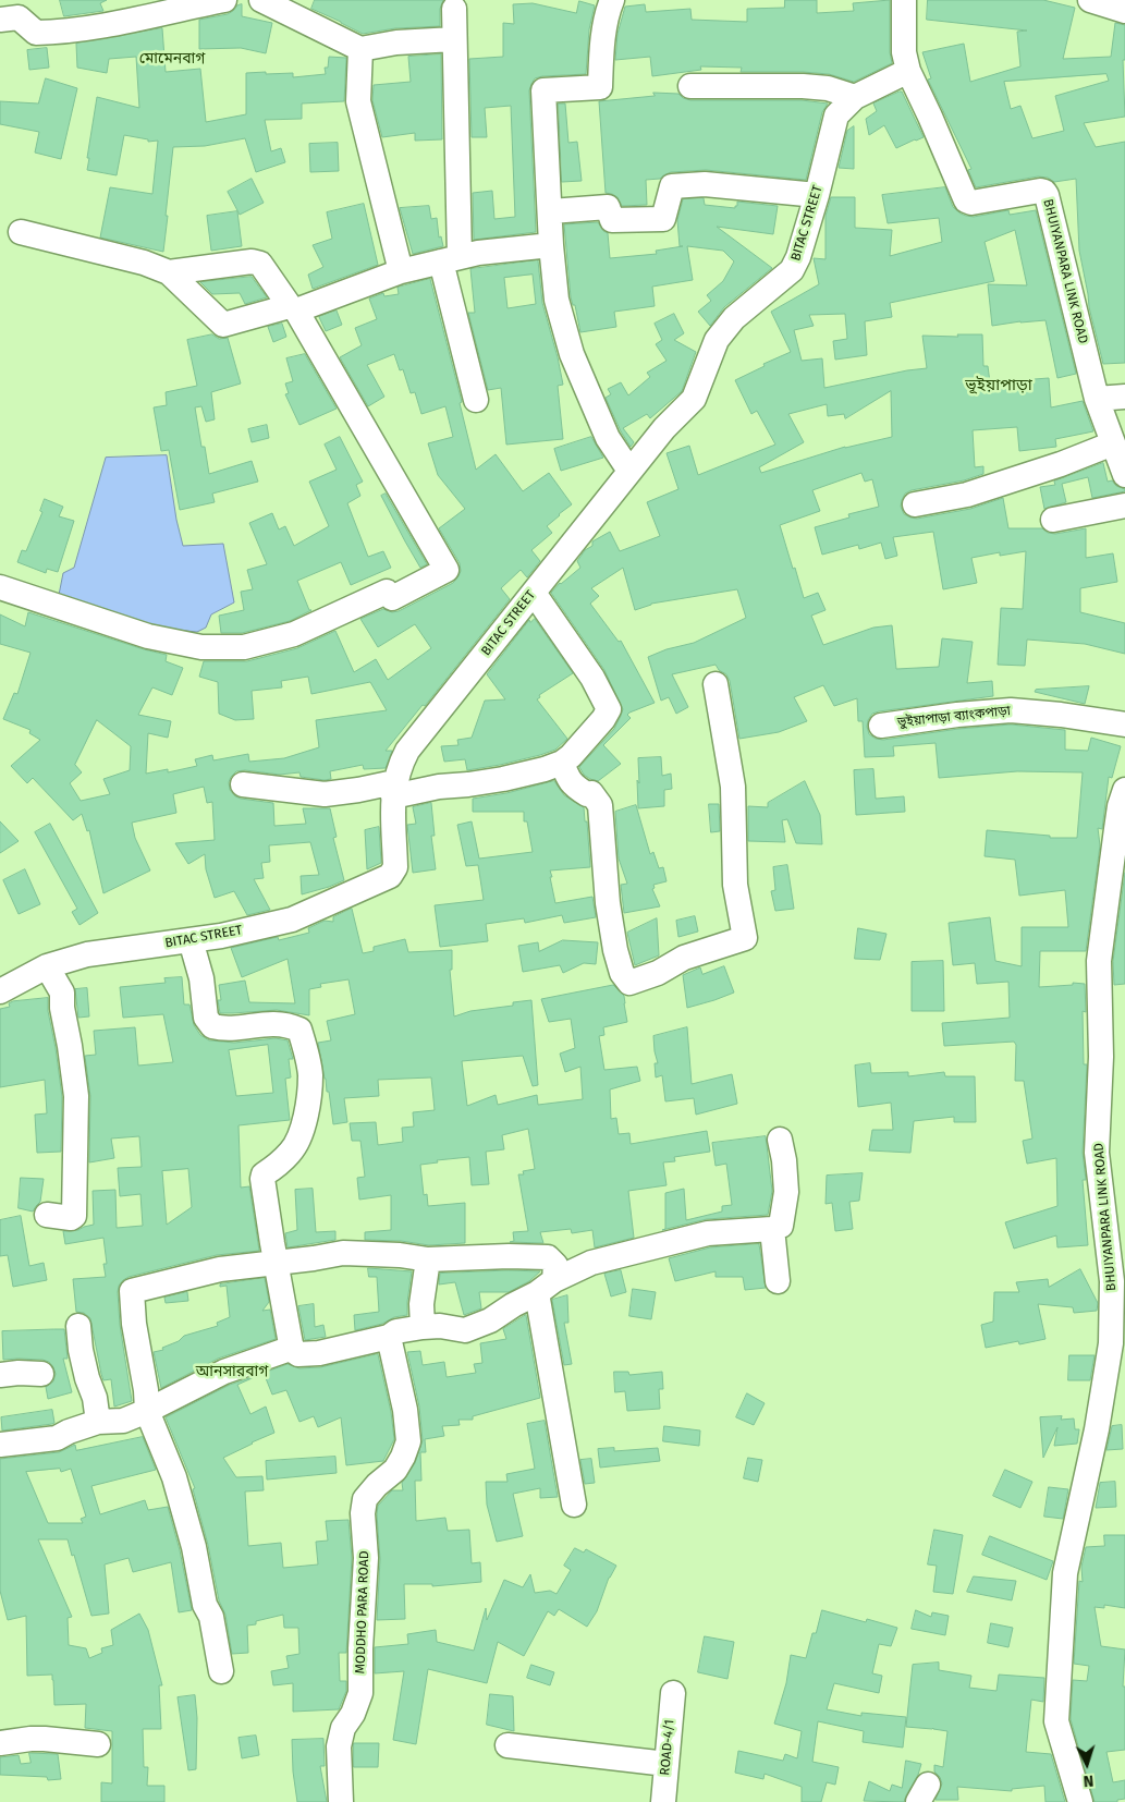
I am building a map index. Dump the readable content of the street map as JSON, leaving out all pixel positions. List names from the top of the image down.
{
  "streets": {
    "street": [
      "BITAC STREET",
      "BHUIYANPARA LINK ROAD",
      "ভুইয়াপাড়া ব্যাংকপাড়া",
      "MODDHO PARA ROAD",
      "ROAD-4/1"
    ]
  },
  "crossings": [
    ["BITAC STREET", "BHUIYANPARA LINK ROAD"]
  ],
  "districts": ["মোমেনবাগ", "ভূইয়াপাড়া", "আনসারবাগ"],
  "north": "bottom"
}
